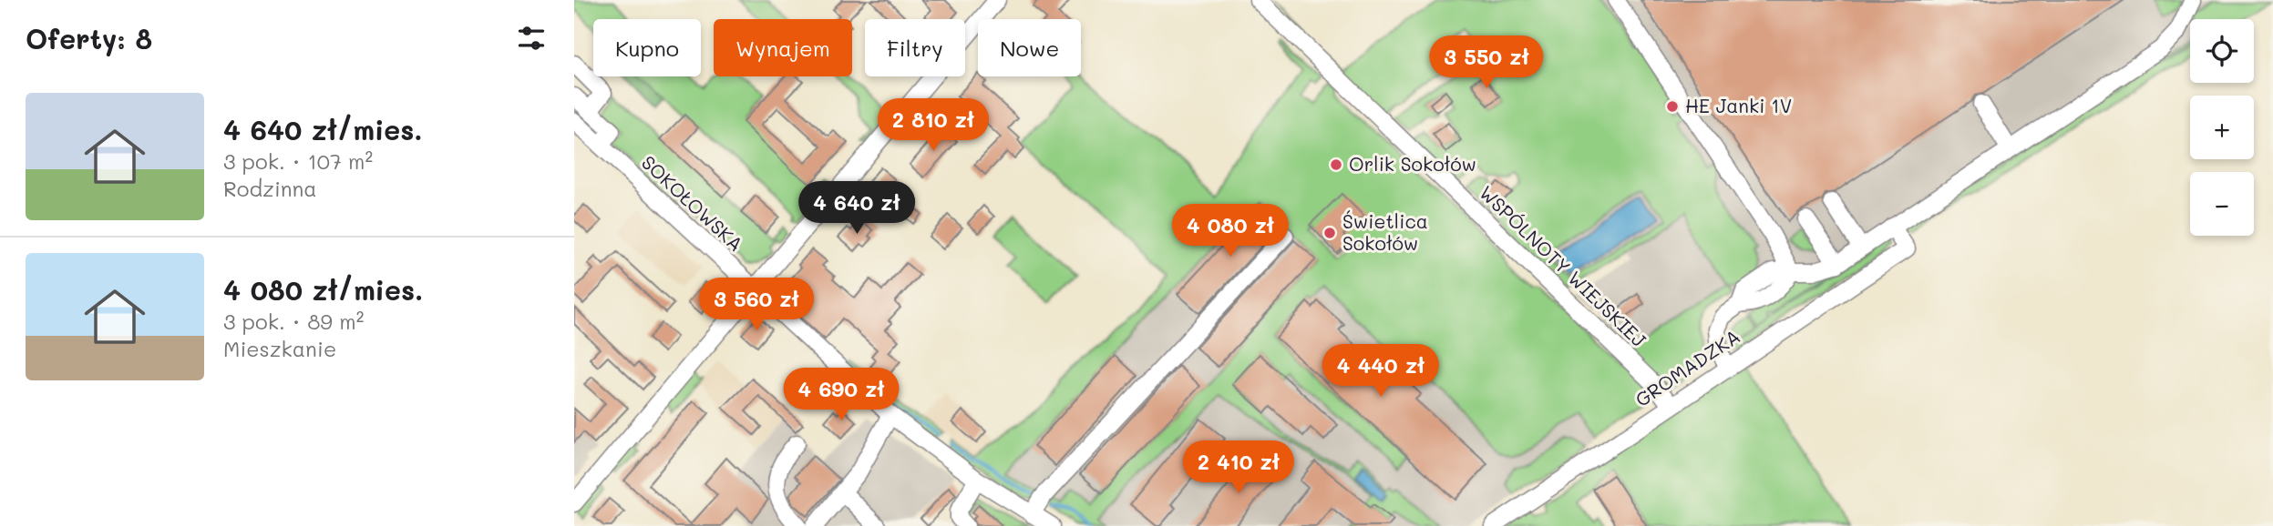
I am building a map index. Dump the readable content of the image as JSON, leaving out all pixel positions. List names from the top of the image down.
{
  "streets": {
    "street": ["SOKOŁOWSKA", "WSPÓLNOTY WIEJSKIEJ", "GROMADZKA"]
  },
  "crossings": [
    ["WSPÓLNOTY WIEJSKIEJ", "GROMADZKA"]
  ],
  "places": ["HE Janki 1V", "Orlik Sokołów", "Świetlica Sokołów"],
  "page": {
    "heading": "Oferty: 8",
    "map_buttons": ["+", "−"],
    "chip": [
      "Kupno",
      "Wynajem",
      "Filtry",
      "Nowe"
    ],
    "price": [
      "3 550 zł",
      "2 810 zł",
      "4 640 zł",
      "4 080 zł",
      "3 560 zł",
      "4 440 zł",
      "4 690 zł",
      "2 410 zł"
    ],
    "list": [
      {
        "name": "4 640 zł/mies.",
        "note": "3 pok. · 107 m² · Rodzinna"
      },
      {
        "name": "4 080 zł/mies.",
        "note": "3 pok. · 89 m² · Mieszkanie"
      }
    ]
  }
}
